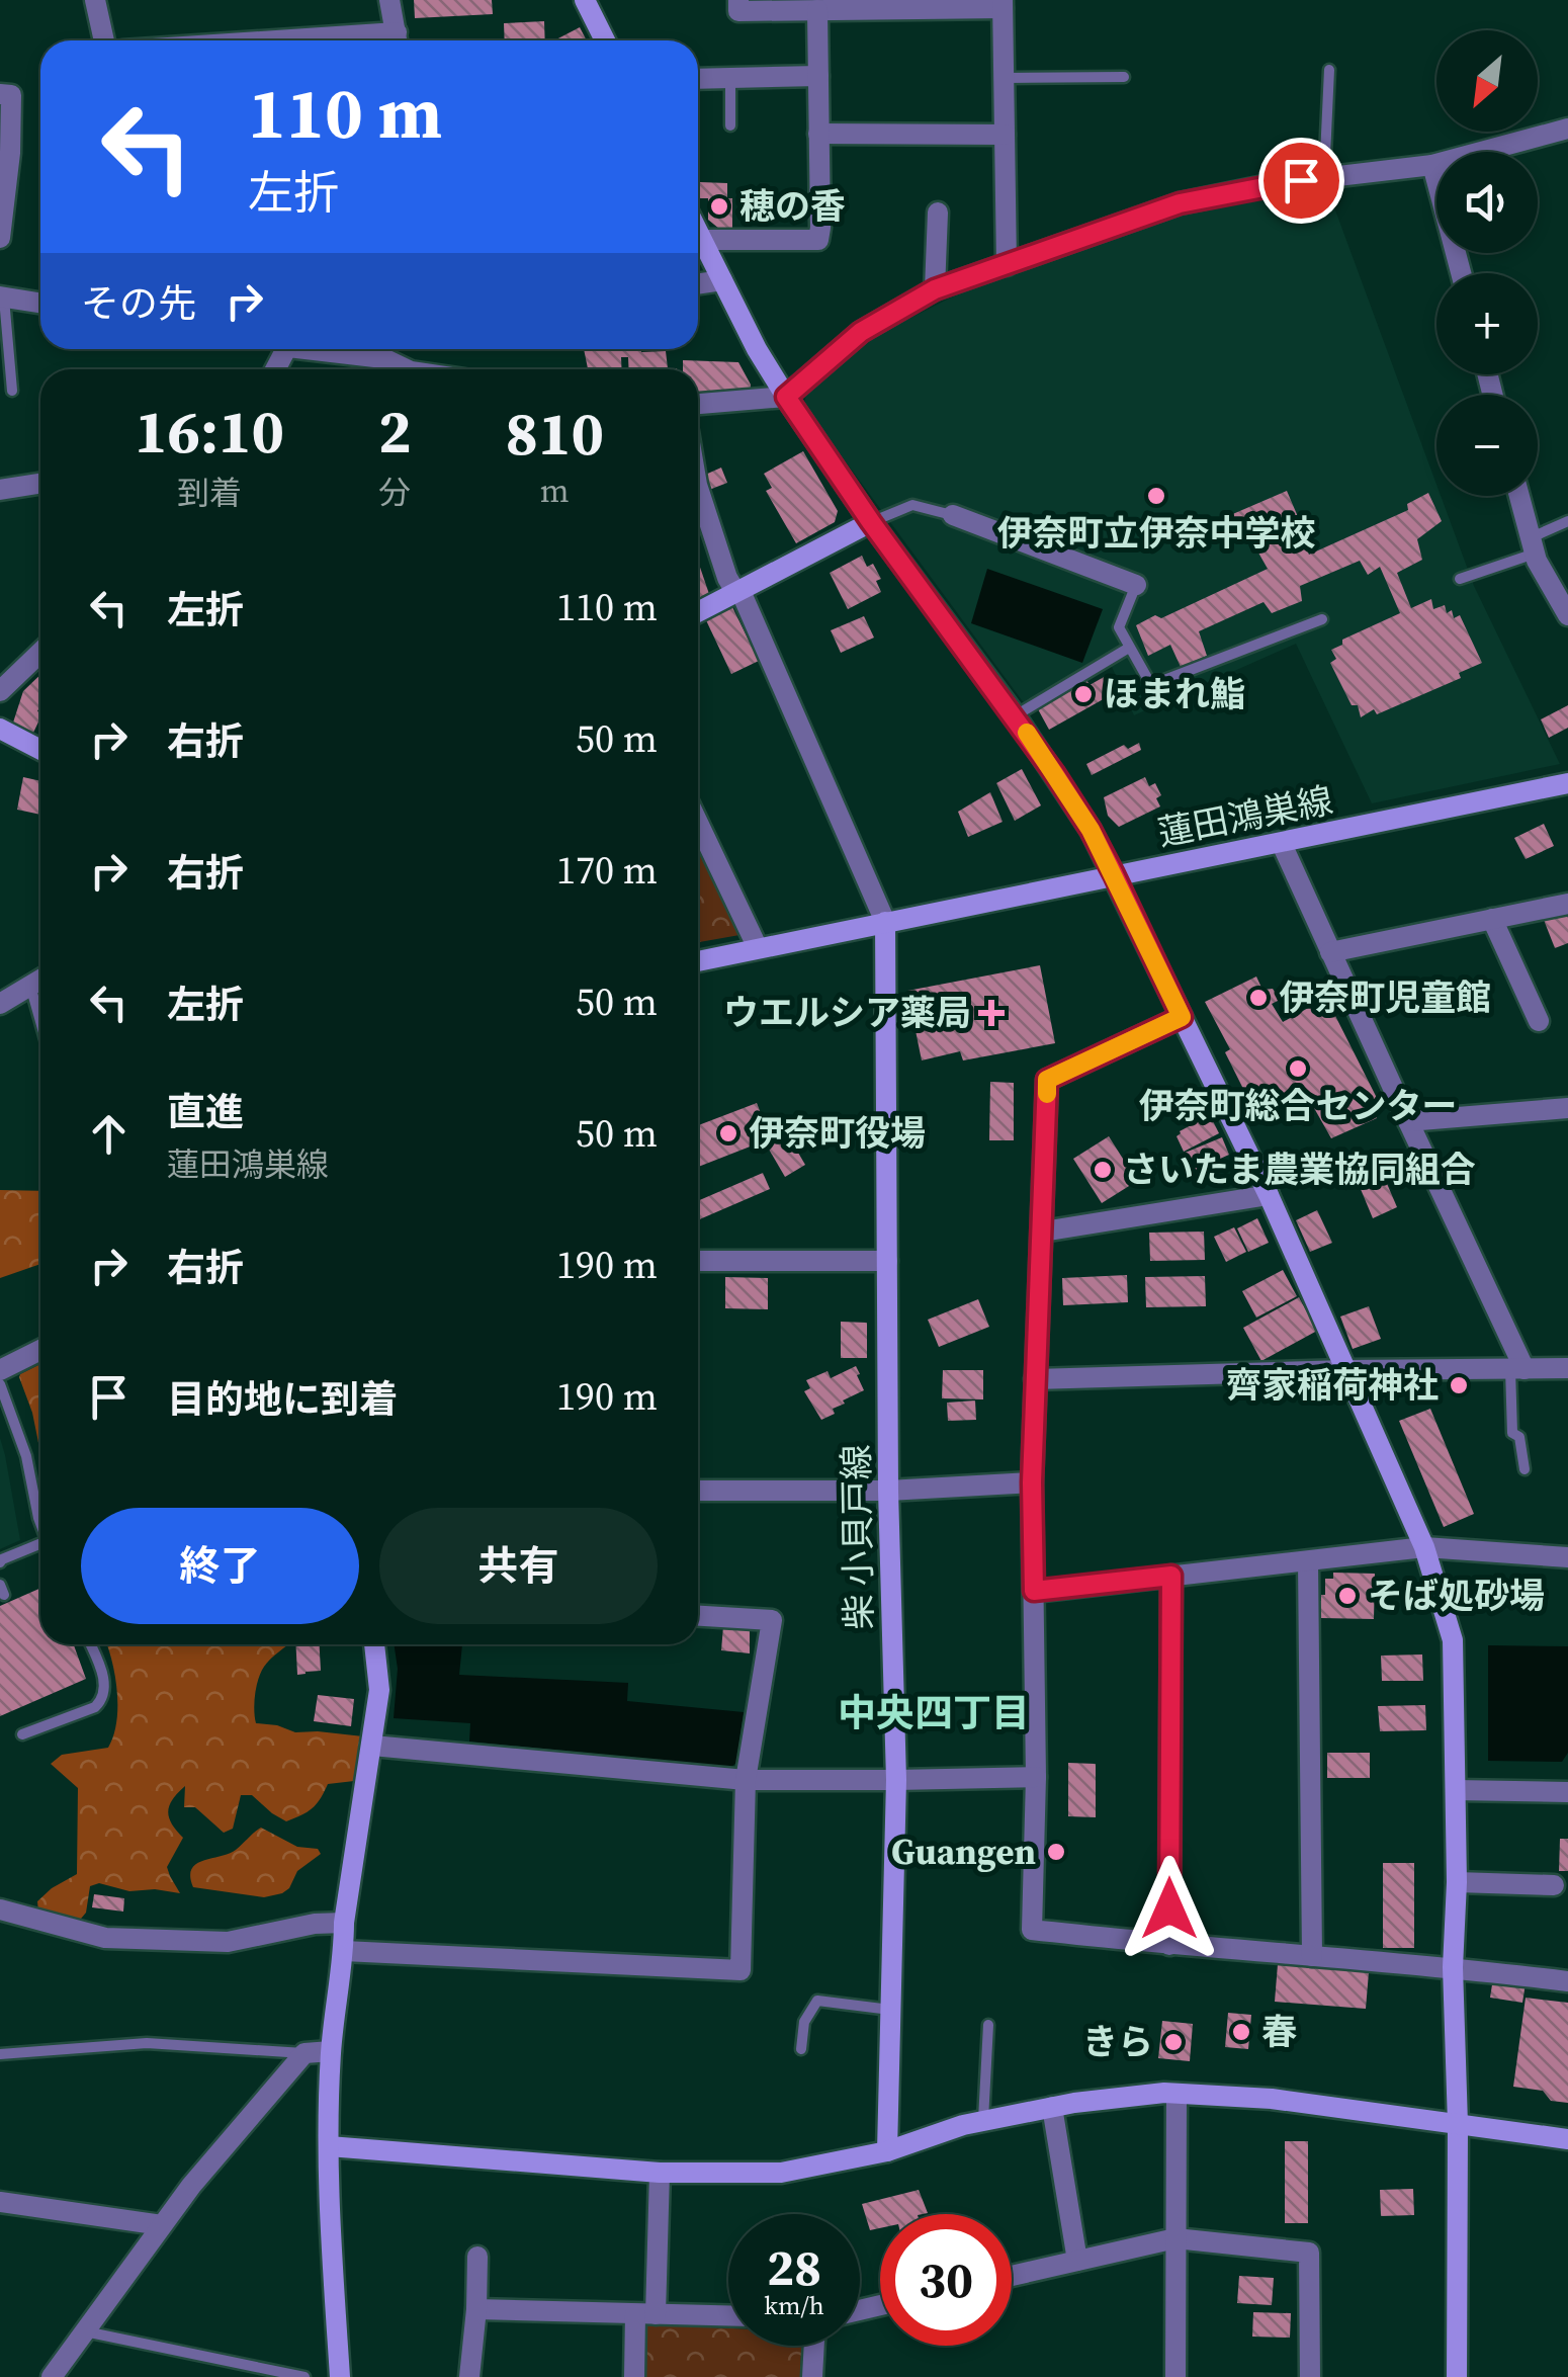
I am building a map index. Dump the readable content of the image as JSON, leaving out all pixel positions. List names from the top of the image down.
{
  "streets": {
    "street": ["蓮田鴻巣線", "柴 小貝戸線"]
  },
  "districts": ["中央四丁目"],
  "places": {
    "other": [
      "穂の香",
      "伊奈町立伊奈中学校",
      "ほまれ鮨",
      "伊奈町児童館",
      "伊奈町総合センター",
      "伊奈町役場",
      "さいたま農業協同組合",
      "齊家稲荷神社",
      "そば処砂場",
      "Guangen",
      "春",
      "きら"
    ],
    "health": ["ウエルシア薬局"]
  },
  "north": "bottom left",
  "page": {
    "map_buttons": ["+", "−"],
    "turn": ["110 m", "左折"],
    "then": "その先",
    "eta": [
      "16:10",
      "到着",
      "2",
      "分",
      "810",
      "m"
    ],
    "list": [
      {
        "name": "左折",
        "value": "110 m"
      },
      {
        "name": "右折",
        "value": "50 m"
      },
      {
        "name": "右折",
        "value": "170 m"
      },
      {
        "name": "左折",
        "value": "50 m"
      },
      {
        "name": "直進",
        "note": "蓮田鴻巣線",
        "value": "50 m"
      },
      {
        "name": "右折",
        "value": "190 m"
      },
      {
        "name": "目的地に到着",
        "value": "190 m"
      }
    ],
    "buttons": ["終了", "共有"],
    "speed": "28 km/h",
    "limit": "30"
  }
}
